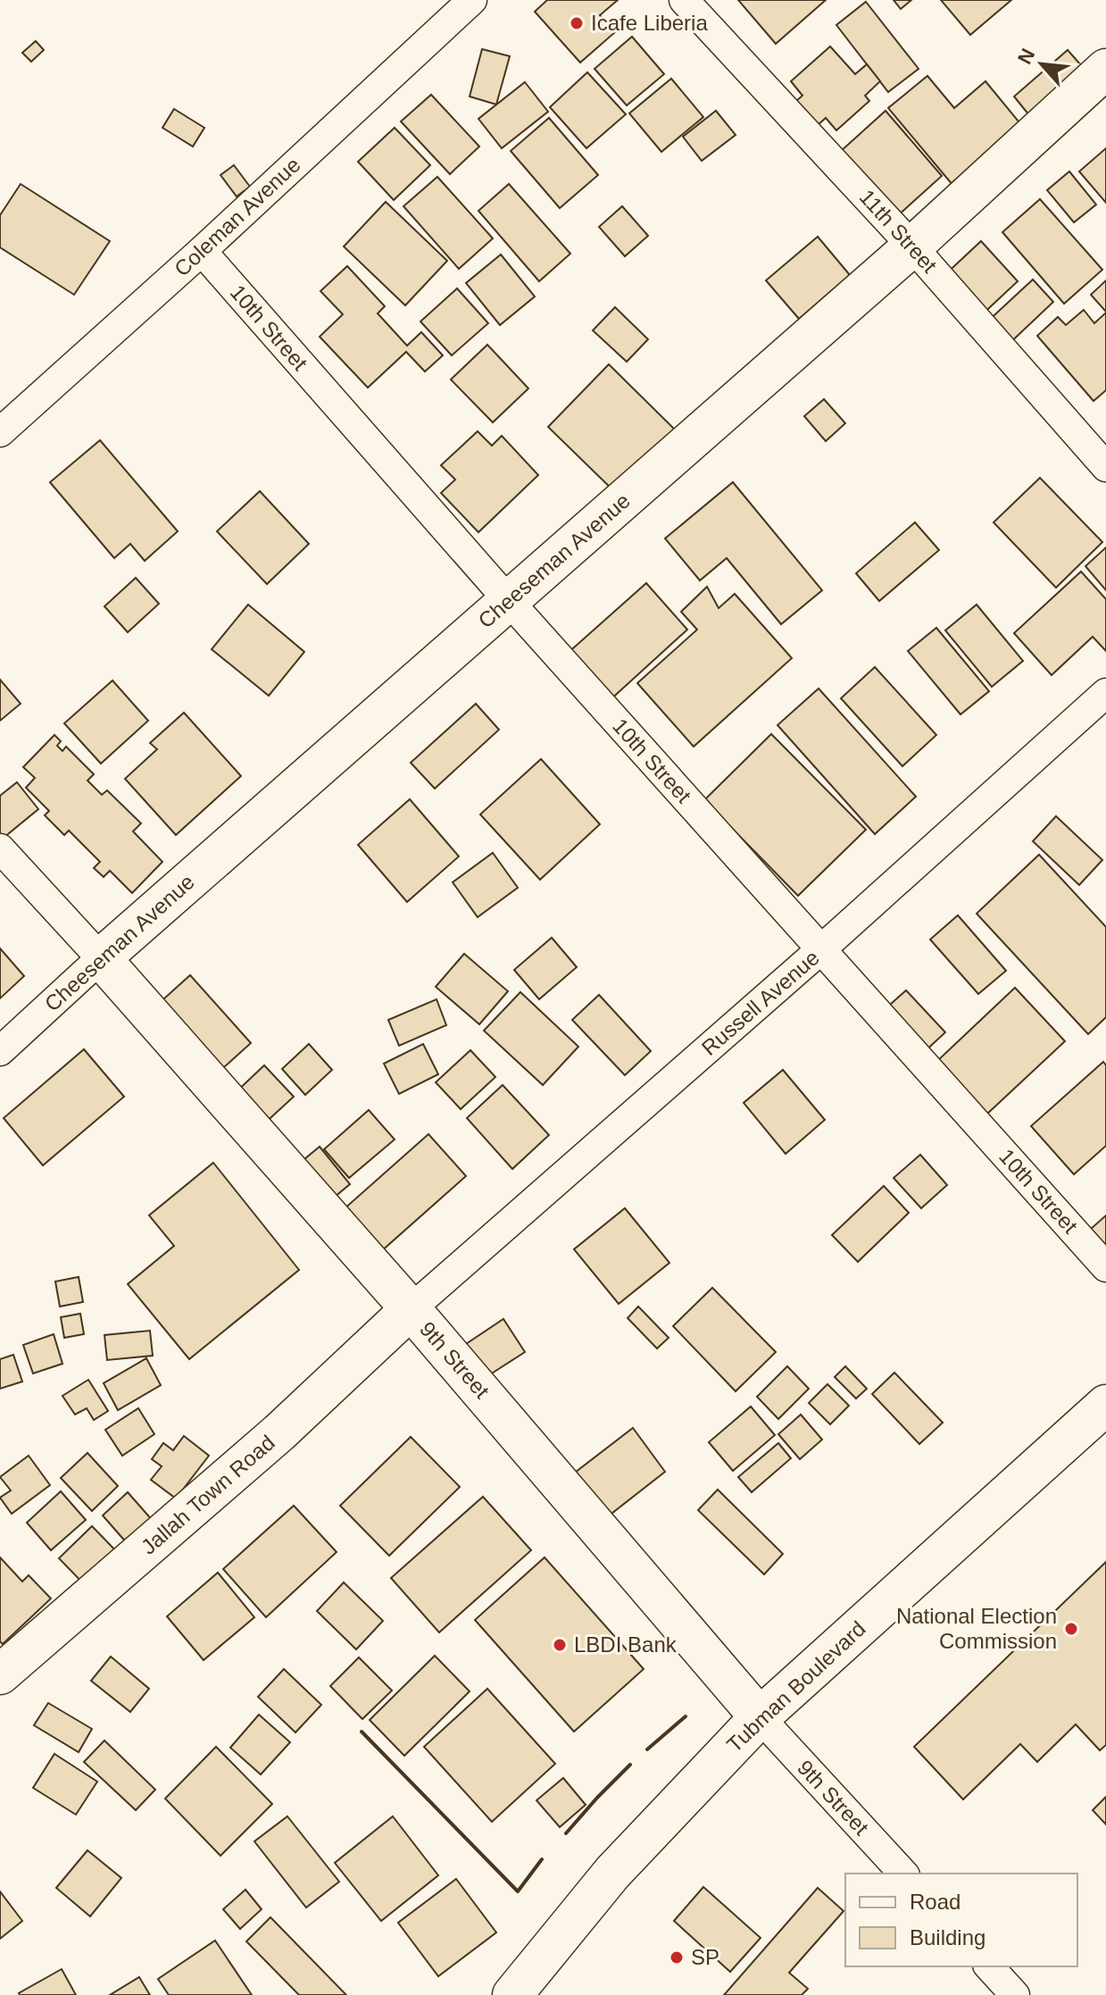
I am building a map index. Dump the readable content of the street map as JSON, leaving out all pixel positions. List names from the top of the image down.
{
  "streets": {
    "main road": [
      "Cheeseman Avenue",
      "9th Street",
      "Jallah Town Road",
      "Tubman Boulevard"
    ],
    "street": [
      "Coleman Avenue",
      "11th Street",
      "10th Street",
      "Russell Avenue"
    ]
  },
  "crossings": [
    ["Coleman Avenue", "10th Street"],
    ["11th Street", "Cheeseman Avenue"],
    ["10th Street", "Cheeseman Avenue"],
    ["10th Street", "Russell Avenue"],
    ["Cheeseman Avenue", "9th Street"],
    ["Russell Avenue", "9th Street"],
    ["Russell Avenue", "Jallah Town Road"],
    ["9th Street", "Jallah Town Road"],
    ["9th Street", "Tubman Boulevard"]
  ],
  "places": [
    "Icafe Liberia",
    "National Election Commission",
    "LBDI Bank",
    "SP"
  ],
  "legend": ["Road", "Building"],
  "north": "top left"
}
